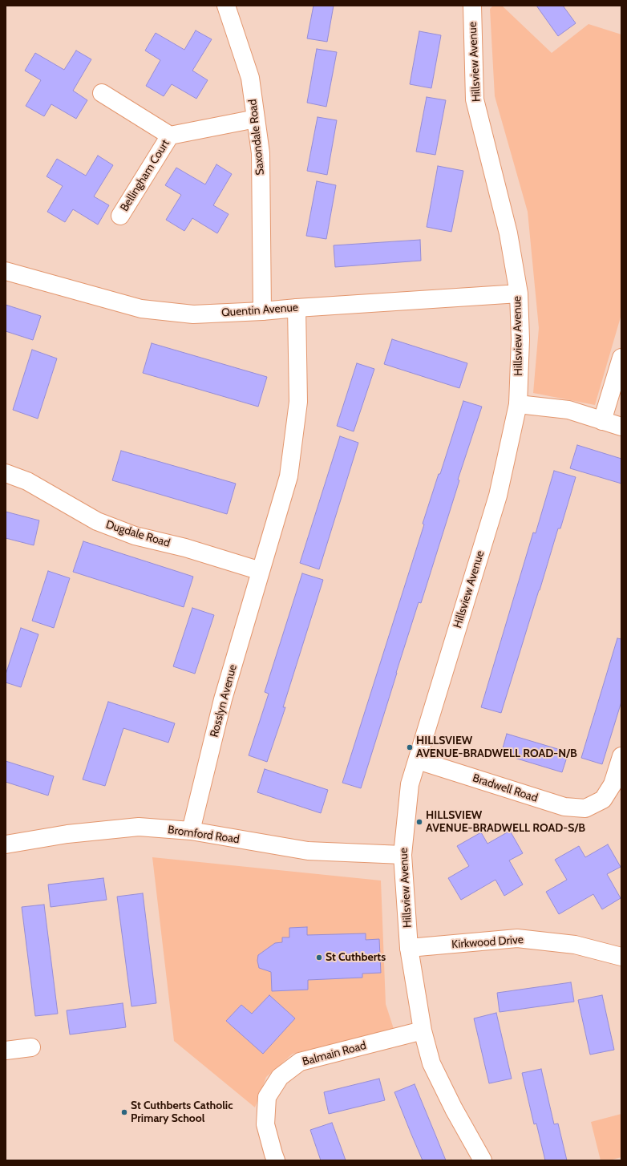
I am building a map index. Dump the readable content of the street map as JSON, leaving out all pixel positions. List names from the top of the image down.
{
  "streets": {
    "street": [
      "Hillsview Avenue",
      "Saxondale Road",
      "Bellingham Court",
      "Quentin Avenue",
      "Dugdale Road",
      "Rosslyn Avenue",
      "Bradwell Road",
      "Bromford Road",
      "Kirkwood Drive",
      "Balmain Road"
    ]
  },
  "crossings": [
    ["Hillsview Avenue", "Quentin Avenue"],
    ["Hillsview Avenue", "Bradwell Road"],
    ["Hillsview Avenue", "Bromford Road"],
    ["Hillsview Avenue", "Kirkwood Drive"],
    ["Hillsview Avenue", "Balmain Road"],
    ["Saxondale Road", "Bellingham Court"],
    ["Saxondale Road", "Quentin Avenue"],
    ["Quentin Avenue", "Rosslyn Avenue"],
    ["Dugdale Road", "Rosslyn Avenue"],
    ["Rosslyn Avenue", "Bromford Road"]
  ],
  "places": [
    "HILLSVIEW AVENUE-BRADWELL ROAD-N/B",
    "HILLSVIEW AVENUE-BRADWELL ROAD-S/B",
    "St Cuthberts",
    "St Cuthberts Catholic Primary School"
  ]
}
